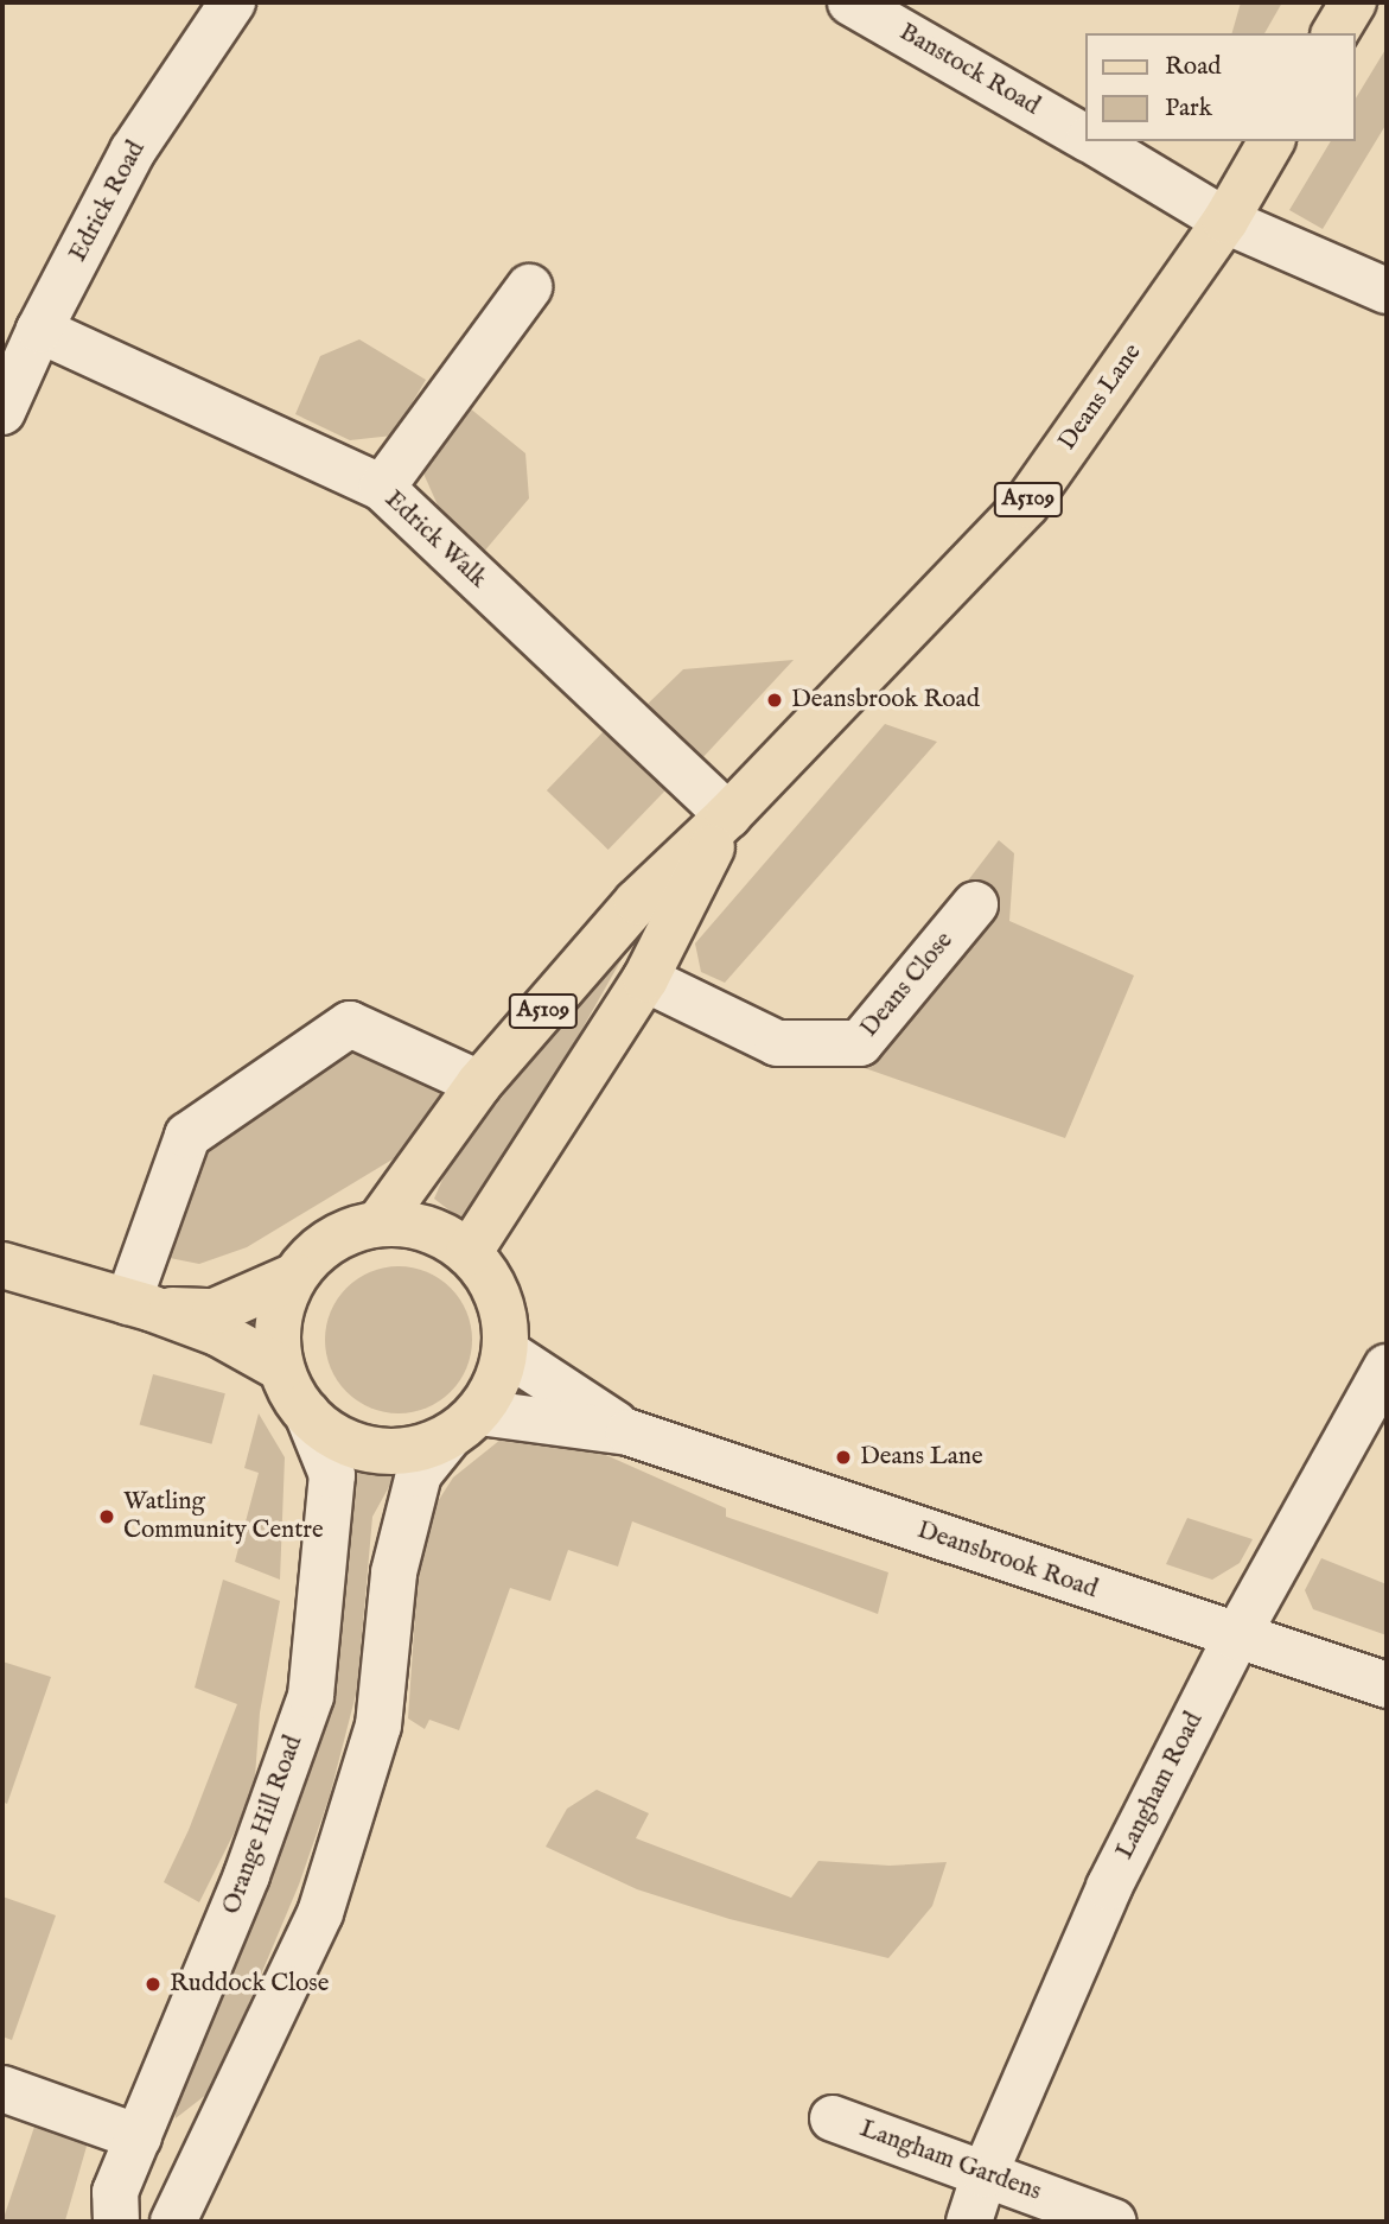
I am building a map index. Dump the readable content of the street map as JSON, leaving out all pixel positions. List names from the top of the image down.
{
  "streets": {
    "main road": ["Deans Lane", "A5109"],
    "street": [
      "Banstock Road",
      "Edrick Road",
      "Edrick Walk",
      "Deans Close",
      "Deansbrook Road",
      "Langham Road",
      "Orange Hill Road",
      "Langham Gardens"
    ]
  },
  "crossings": [
    ["Banstock Road", "Deans Lane"],
    ["Edrick Road", "Edrick Walk"],
    ["Deans Lane", "Edrick Walk"],
    ["Deans Lane", "Deans Close"],
    ["Deans Lane", "Deansbrook Road"],
    ["Deans Lane", "Orange Hill Road"],
    ["Deansbrook Road", "Langham Road"],
    ["Deansbrook Road", "Orange Hill Road"],
    ["Langham Road", "Langham Gardens"]
  ],
  "places": [
    "Deansbrook Road",
    "Deans Lane",
    "Watling Community Centre",
    "Ruddock Close"
  ],
  "legend": ["Road", "Park"]
}
